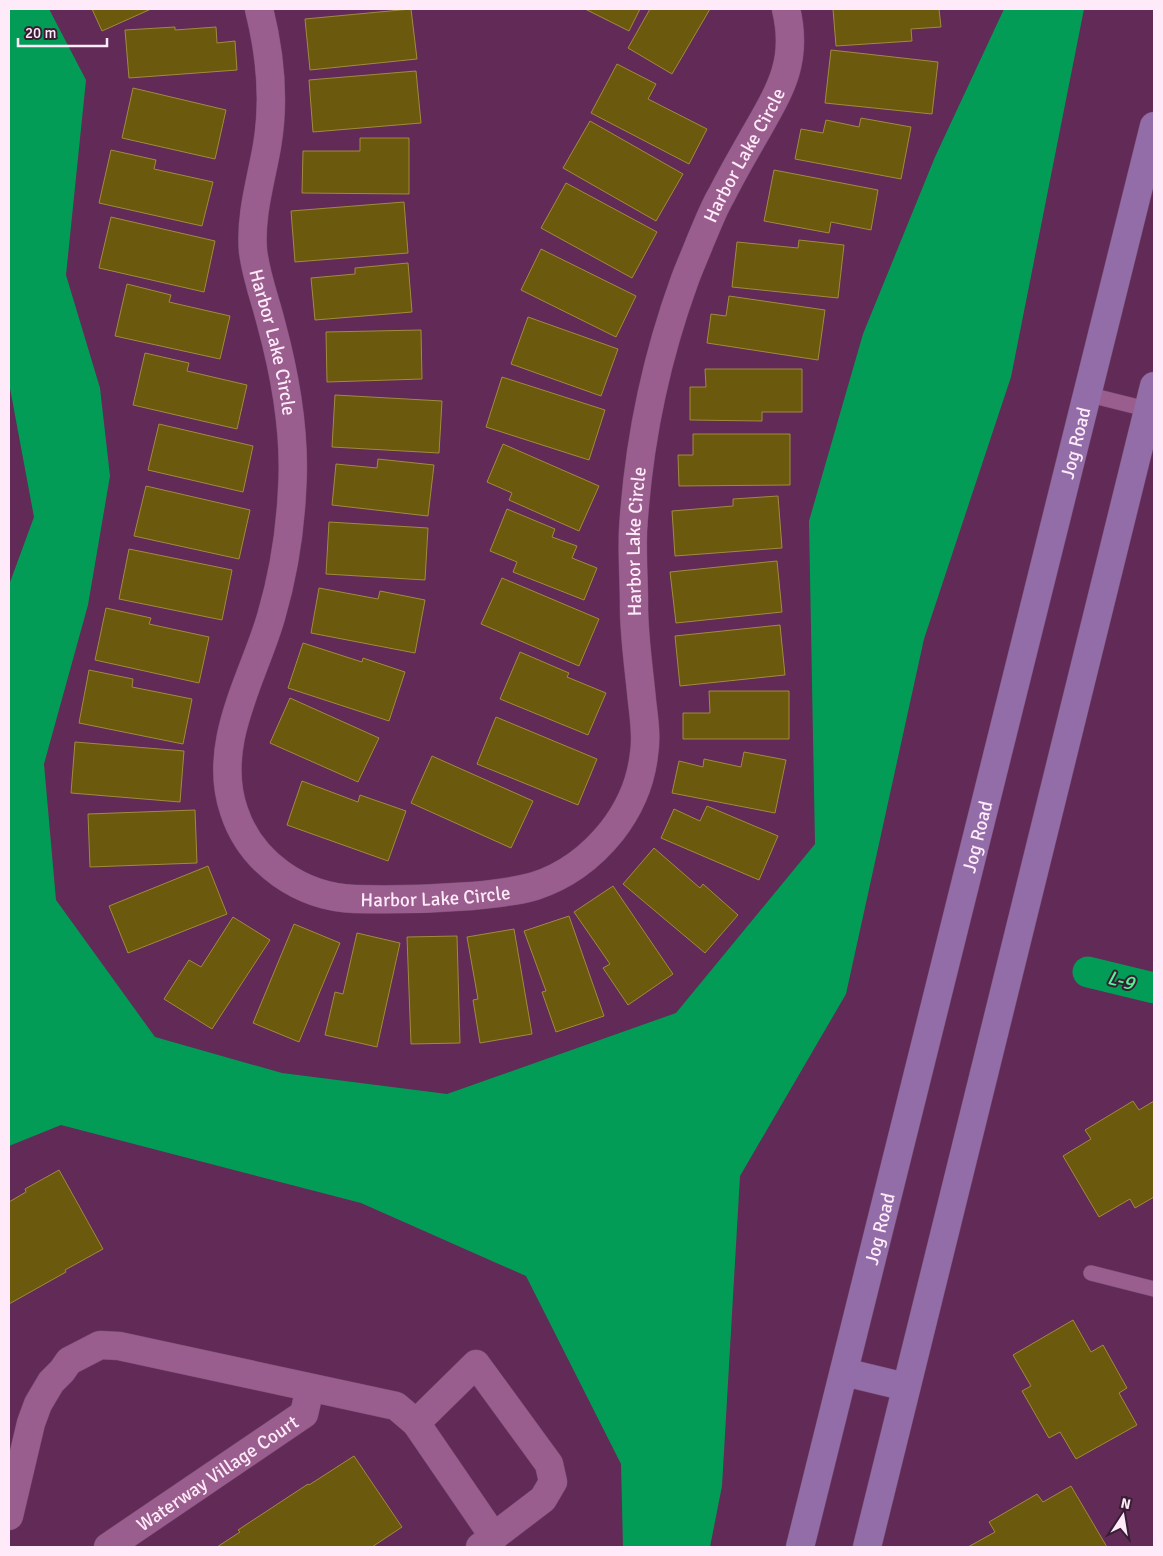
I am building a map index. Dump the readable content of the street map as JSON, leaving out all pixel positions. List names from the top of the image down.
{
  "streets": {
    "main road": ["Jog Road"],
    "street": ["Harbor Lake Circle", "Waterway Village Court"]
  },
  "water": ["L-9"],
  "scale_bar": "20 m",
  "north": "top"
}
